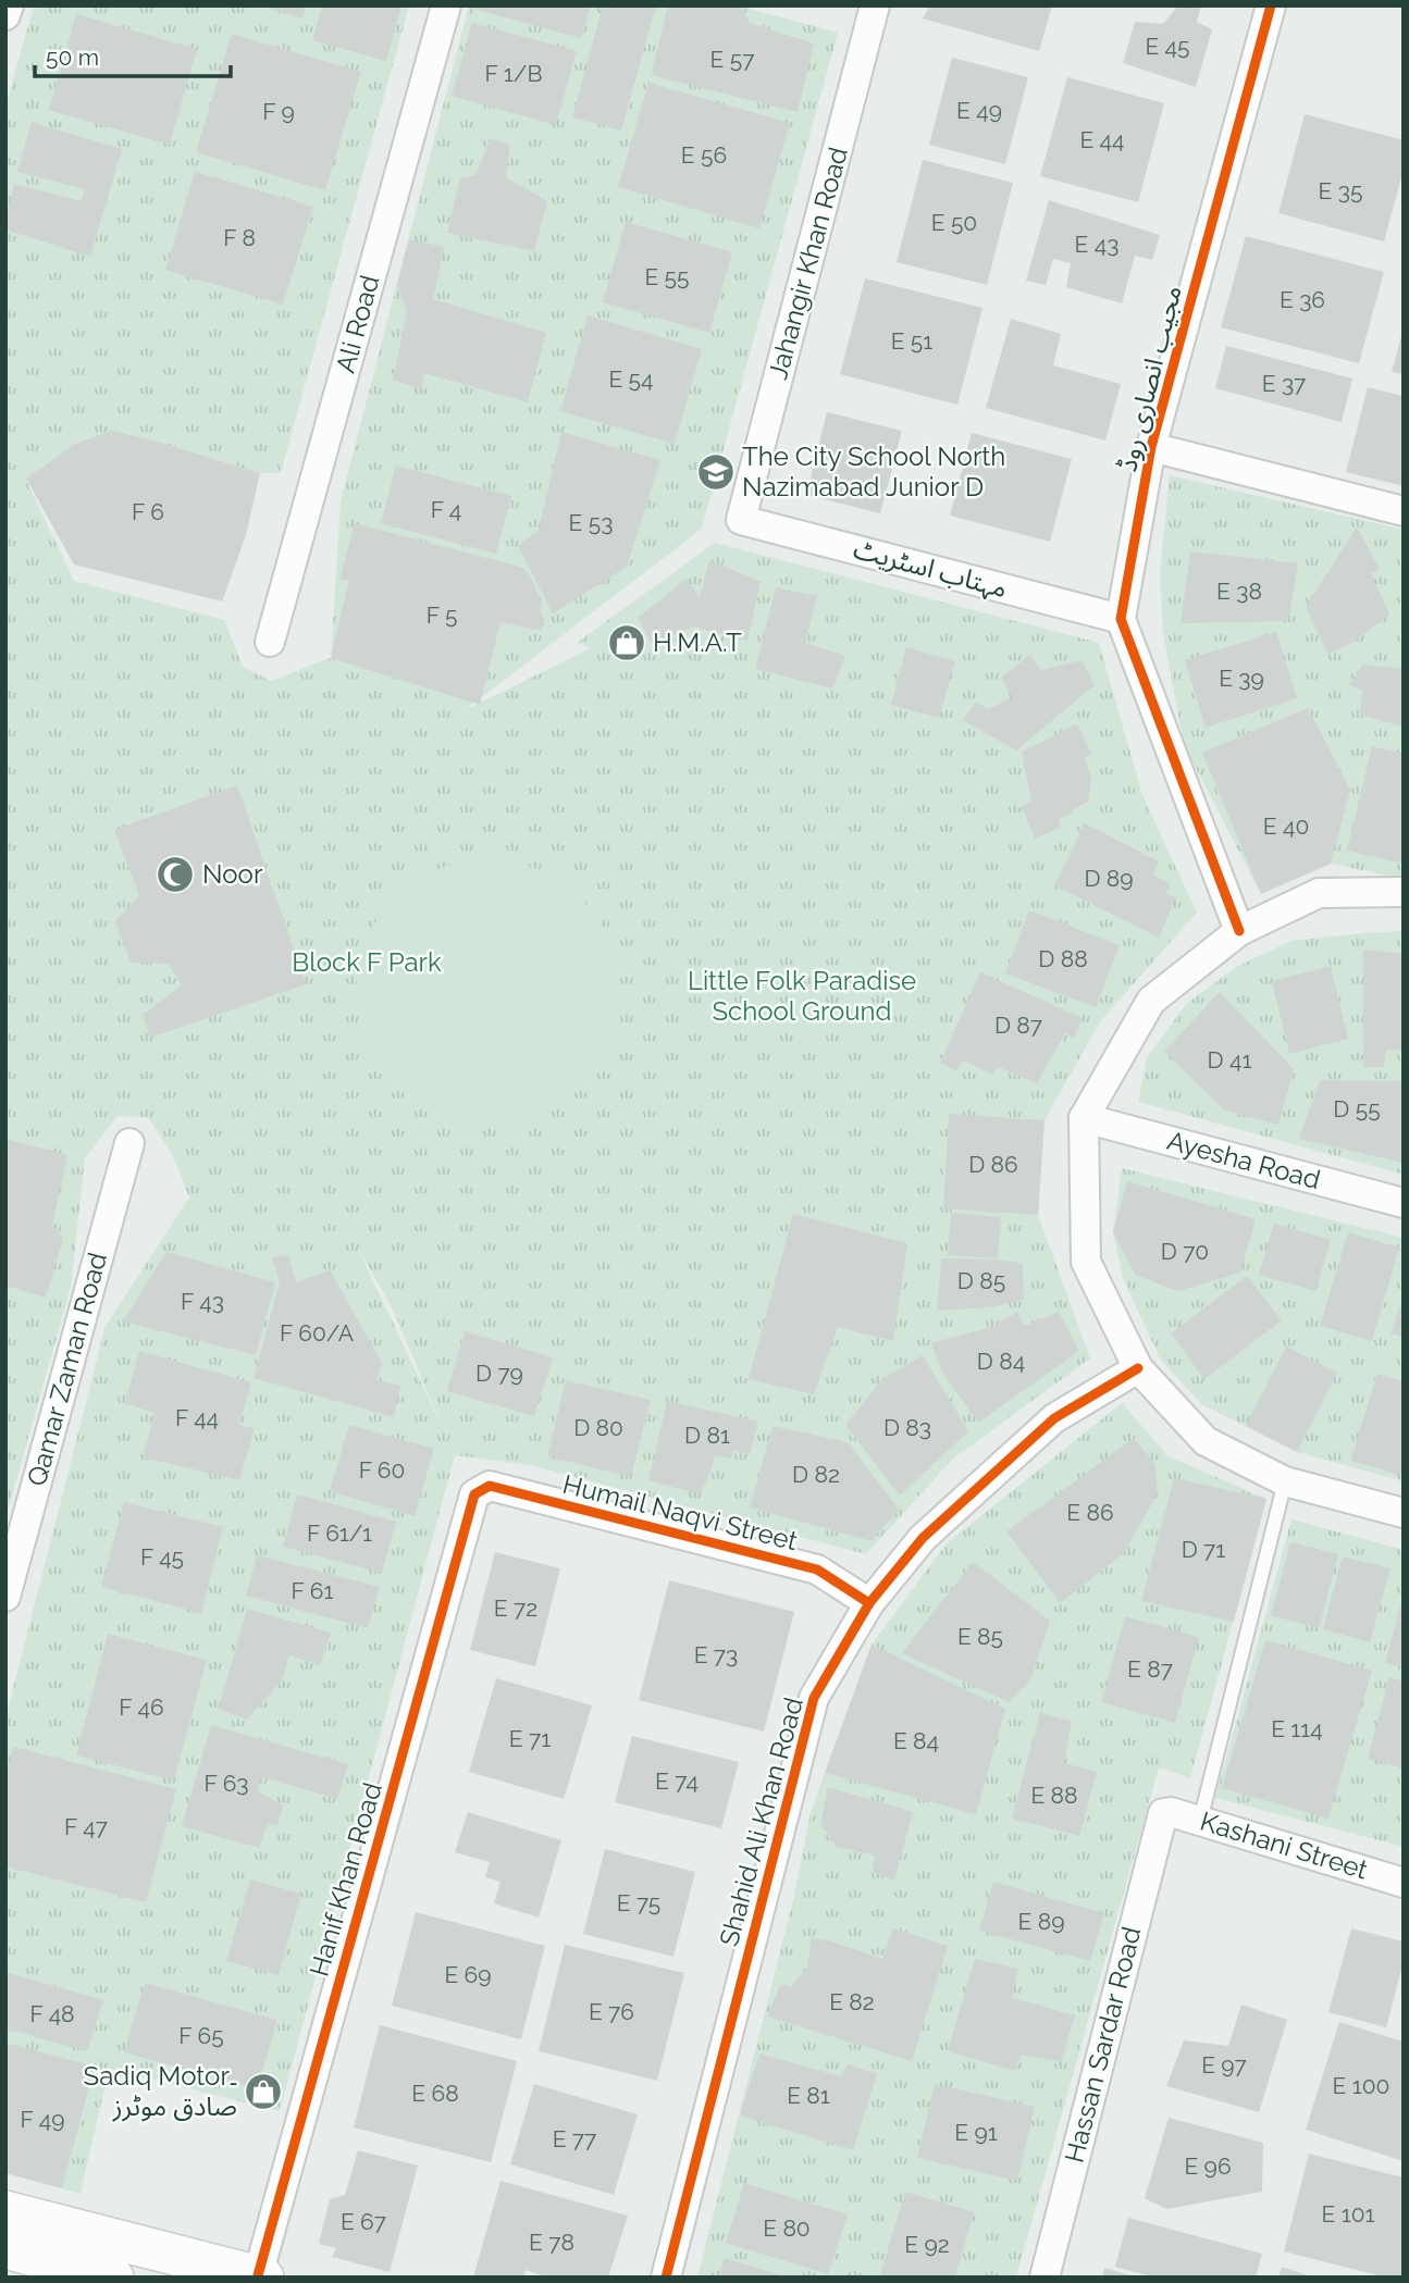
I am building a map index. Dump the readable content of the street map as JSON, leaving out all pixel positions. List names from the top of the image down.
{
  "streets": {
    "street": [
      "Jahangir Khan Road",
      "Ali Road",
      "مجیب انصاری روڈ",
      "مہتاب اسٹریٹ",
      "Ayesha Road",
      "Qamar Zaman Road",
      "Humail Naqvi Street",
      "Shahid Ali Khan Road",
      "Kashani Street",
      "Hanif Khan Road",
      "Hassan Sardar Road"
    ]
  },
  "crossings": [
    ["Jahangir Khan Road", "مہتاب اسٹریٹ"],
    ["مجیب انصاری روڈ", "مہتاب اسٹریٹ"],
    ["Humail Naqvi Street", "Shahid Ali Khan Road"],
    ["Humail Naqvi Street", "Hanif Khan Road"],
    ["Kashani Street", "Hassan Sardar Road"]
  ],
  "parks": ["Block F Park", "Little Folk Paradise School Ground"],
  "places": {
    "school or university": ["The City School North Nazimabad Junior D"],
    "shop": ["H.M.A.T", "Sadiq Motor۔ صادق موٹرز"],
    "mosque": ["Noor"]
  },
  "house_numbers": [
    "E 45",
    "E 57",
    "F 1/B",
    "E 49",
    "F 9",
    "E 44",
    "E 56",
    "E 35",
    "E 50",
    "F 8",
    "E 43",
    "E 55",
    "E 36",
    "E 51",
    "E 54",
    "E 37",
    "F 4",
    "F 6",
    "E 53",
    "E 38",
    "F 5",
    "E 39",
    "E 40",
    "D 89",
    "D 88",
    "D 87",
    "D 41",
    "D 55",
    "D 86",
    "D 70",
    "D 85",
    "F 43",
    "F 60/A",
    "D 84",
    "D 79",
    "F 44",
    "D 80",
    "D 83",
    "D 81",
    "F 60",
    "D 82",
    "E 86",
    "F 61/1",
    "D 71",
    "F 45",
    "F 61",
    "E 72",
    "E 85",
    "E 73",
    "E 87",
    "F 46",
    "E 114",
    "E 71",
    "E 84",
    "E 74",
    "F 63",
    "E 88",
    "F 47",
    "E 75",
    "E 89",
    "E 69",
    "E 82",
    "E 76",
    "F 48",
    "F 65",
    "E 97",
    "E 100",
    "E 68",
    "E 81",
    "F 49",
    "E 91",
    "E 77",
    "E 96",
    "E 101",
    "E 67",
    "E 80",
    "E 78",
    "E 92"
  ],
  "scale_bar": "50 m"
}
